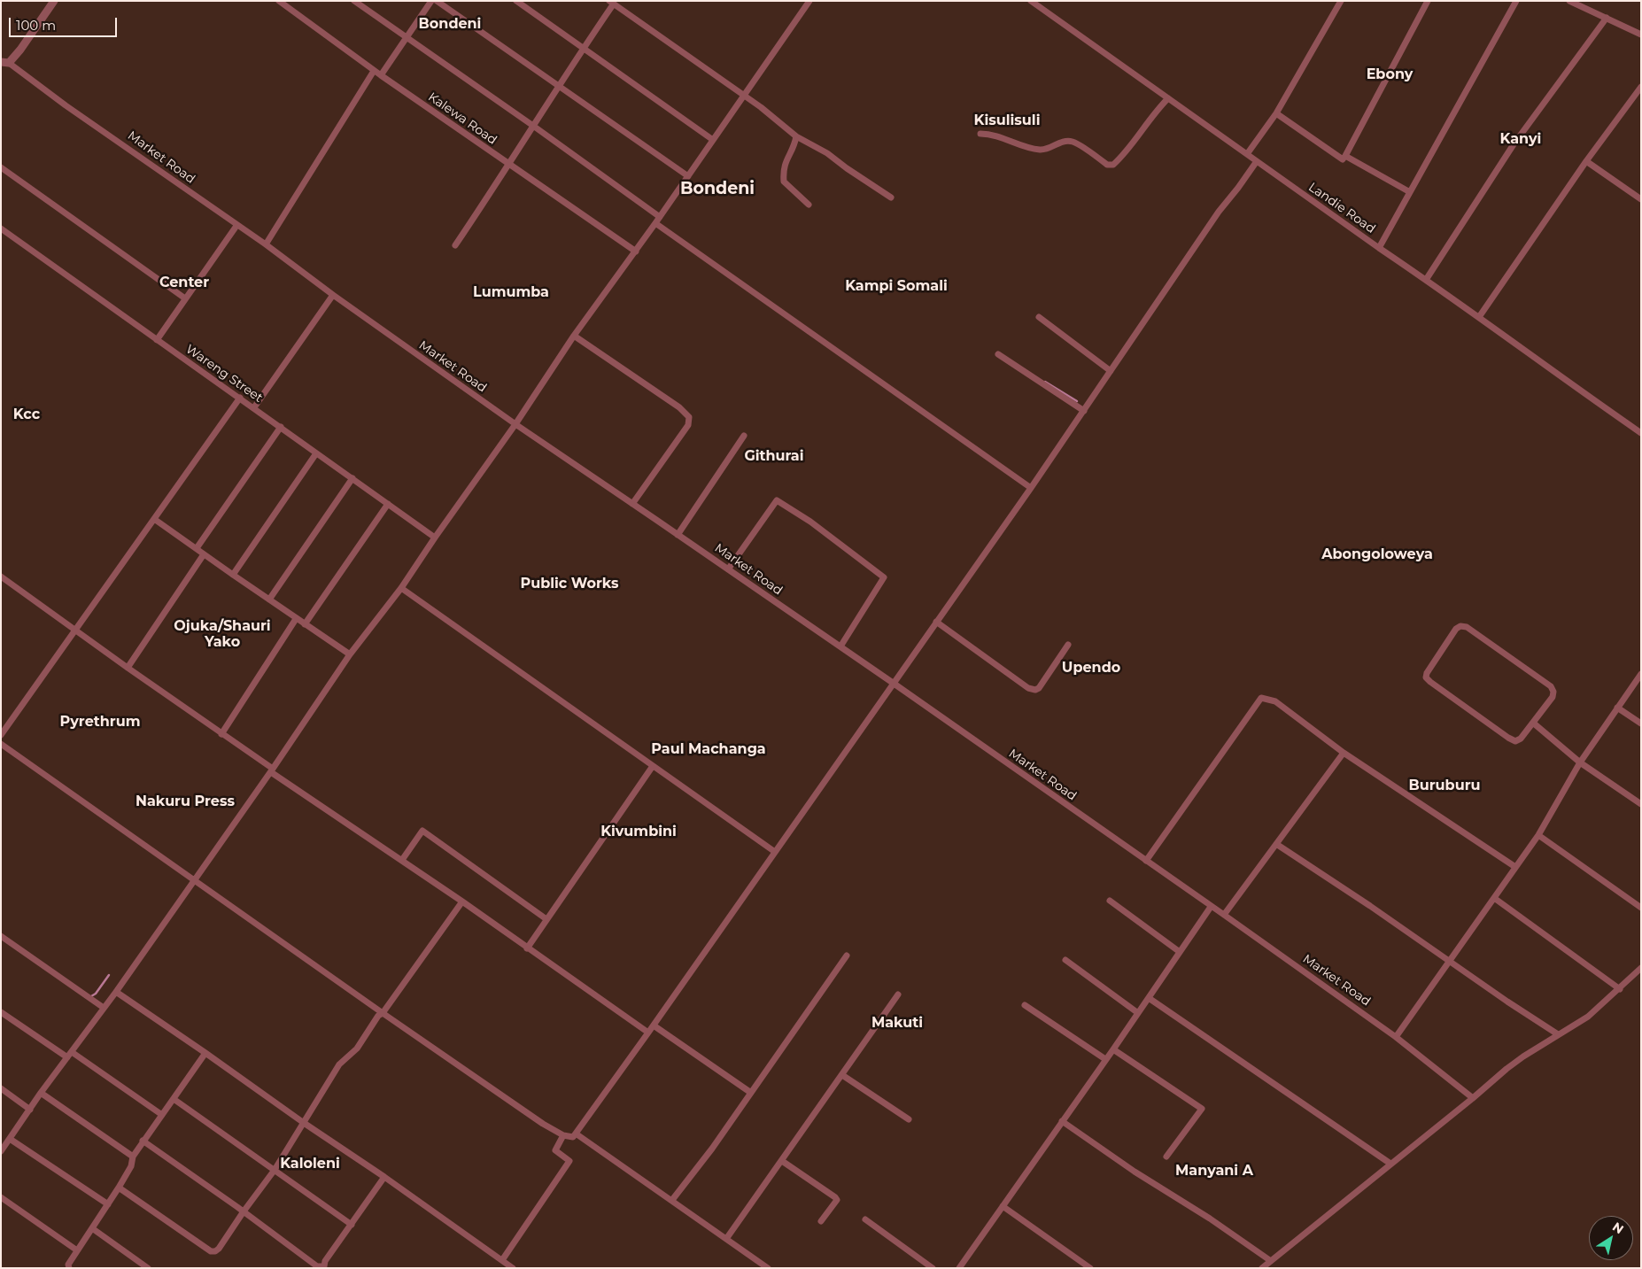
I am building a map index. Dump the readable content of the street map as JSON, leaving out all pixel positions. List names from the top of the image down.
{
  "streets": {
    "street": [
      "Kalewa Road",
      "Market Road",
      "Landie Road",
      "Wareng Street"
    ]
  },
  "districts": [
    "Bondeni",
    "Ebony",
    "Kisulisuli",
    "Kanyi",
    "Bondeni",
    "Center",
    "Kampi Somali",
    "Lumumba",
    "Kcc",
    "Githurai",
    "Abongoloweya",
    "Public Works",
    "Ojuka/Shauri Yako",
    "Upendo",
    "Pyrethrum",
    "Paul Machanga",
    "Buruburu",
    "Nakuru Press",
    "Kivumbini",
    "Makuti",
    "Kaloleni",
    "Manyani A"
  ],
  "scale_bar": "100 m",
  "north": "top right"
}
